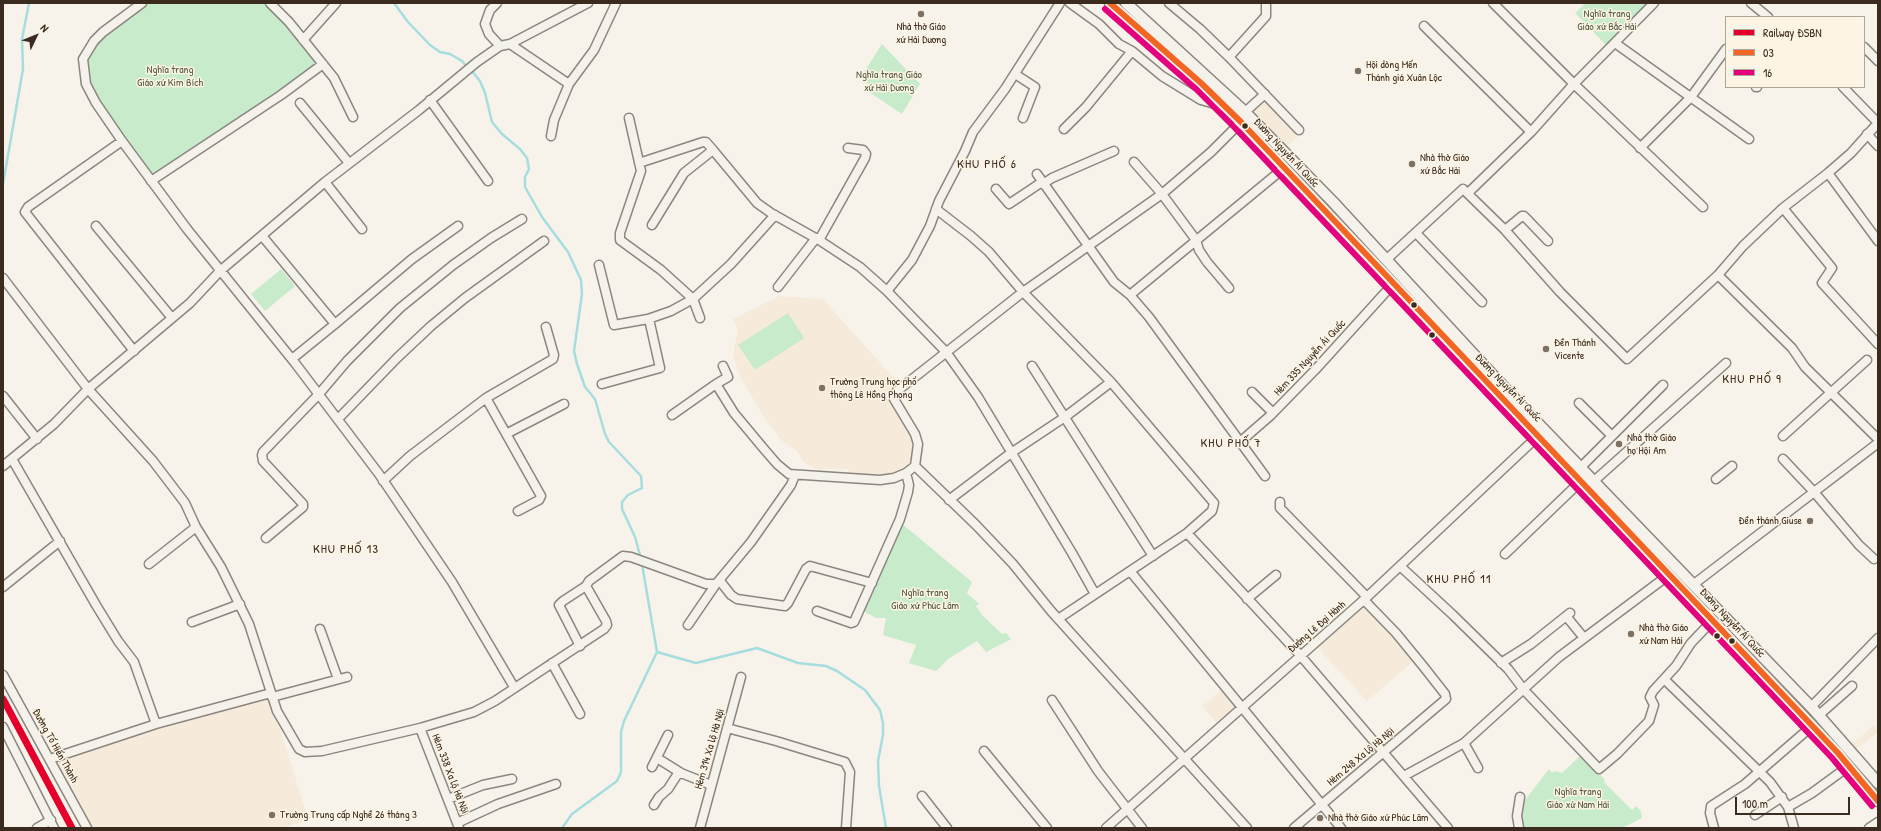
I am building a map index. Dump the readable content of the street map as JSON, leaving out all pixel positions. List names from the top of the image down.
{
  "streets": {
    "main road": ["Đường Nguyễn Ái Quốc"],
    "street": [
      "Hẻm 335 Nguyễn Ái Quốc",
      "Đường Lê Đại Hành",
      "Đường Tố Hiến Thành",
      "Hẻm 314 Xa lộ Hà Nội",
      "Hẻm 248 Xa lộ Hà Nội",
      "Hẻm 338 Xa lộ Hà Nội"
    ]
  },
  "crossings": [
    ["Đường Nguyễn Ái Quốc", "Hẻm 335 Nguyễn Ái Quốc"],
    ["Đường Nguyễn Ái Quốc", "Đường Lê Đại Hành"],
    ["Đường Lê Đại Hành", "Hẻm 248 Xa lộ Hà Nội"]
  ],
  "districts": [
    "KHU PHỐ 6",
    "KHU PHỐ 9",
    "KHU PHỐ 7",
    "KHU PHỐ 13",
    "KHU PHỐ 11"
  ],
  "parks": [
    "Nghĩa trang Giáo xứ Bắc Hải",
    "Nghĩa trang Giáo xứ Kim Bích",
    "Nghĩa trang Giáo xứ Hải Dương",
    "Nghĩa trang Giáo xứ Phúc Lâm",
    "Nghĩa trang Giáo xứ Nam Hải"
  ],
  "places": [
    "Nhà thờ Giáo xứ Hải Dương",
    "Hội dòng Mến Thánh giá Xuân Lộc",
    "Nhà thờ Giáo xứ Bắc Hải",
    "Đền Thánh Vicente",
    "Trường Trung học phổ thông Lê Hồng Phong",
    "Nhà thờ Giáo họ Hội Am",
    "Đền thánh Giuse",
    "Nhà thờ Giáo xứ Nam Hải",
    "Trường Trung cấp Nghề 26 tháng 3",
    "Nhà thờ Giáo xứ Phúc Lâm"
  ],
  "lines": ["transit line 03", "transit line 16", "rail line ĐSBN"],
  "legend": ["Railway ĐSBN", "03", "16"],
  "scale_bar": "100 m",
  "north": "top right"
}
